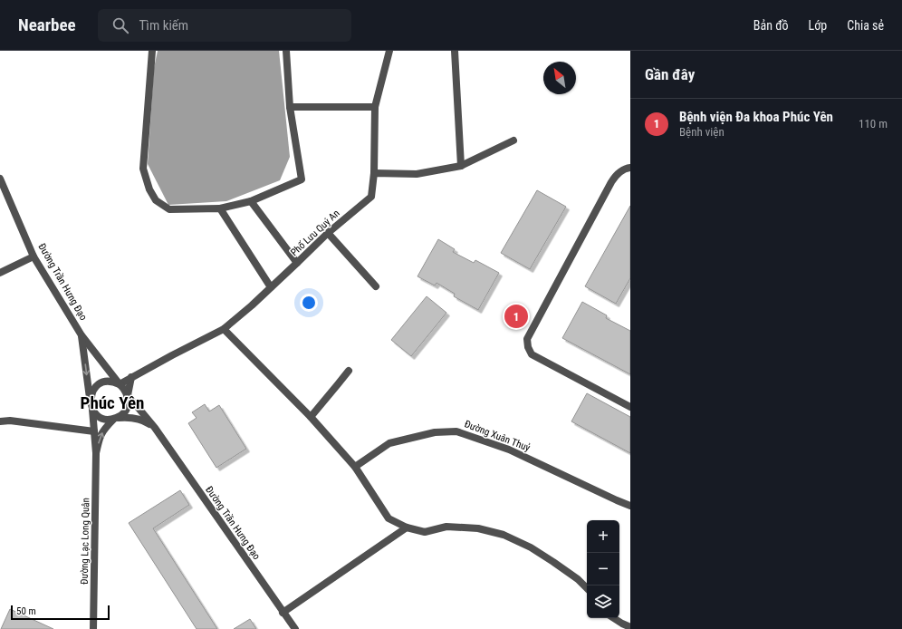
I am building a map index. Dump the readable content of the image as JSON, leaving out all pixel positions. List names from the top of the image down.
{
  "streets": {
    "street": [
      "Phố Lưu Quý An",
      "Đường Trần Hưng Đạo",
      "Đường Xuân Thuỷ",
      "Đường Lạc Long Quân"
    ]
  },
  "crossings": [
    ["Phố Lưu Quý An", "Đường Trần Hưng Đạo"]
  ],
  "districts": ["Phúc Yên"],
  "scale_bar": "50 m",
  "north": "top left",
  "page": {
    "header": "Nearbee",
    "search": "Tìm kiếm",
    "nav": ["Bản đồ", "Lớp", "Chia sẻ"],
    "heading": "Gần đây",
    "list": [
      {
        "mark": "1",
        "name": "Bệnh viện Đa khoa Phúc Yên",
        "note": "Bệnh viện",
        "value": "110 m"
      }
    ],
    "pins": "1",
    "map_buttons": ["+", "−"],
    "scale": "50 m"
  }
}
